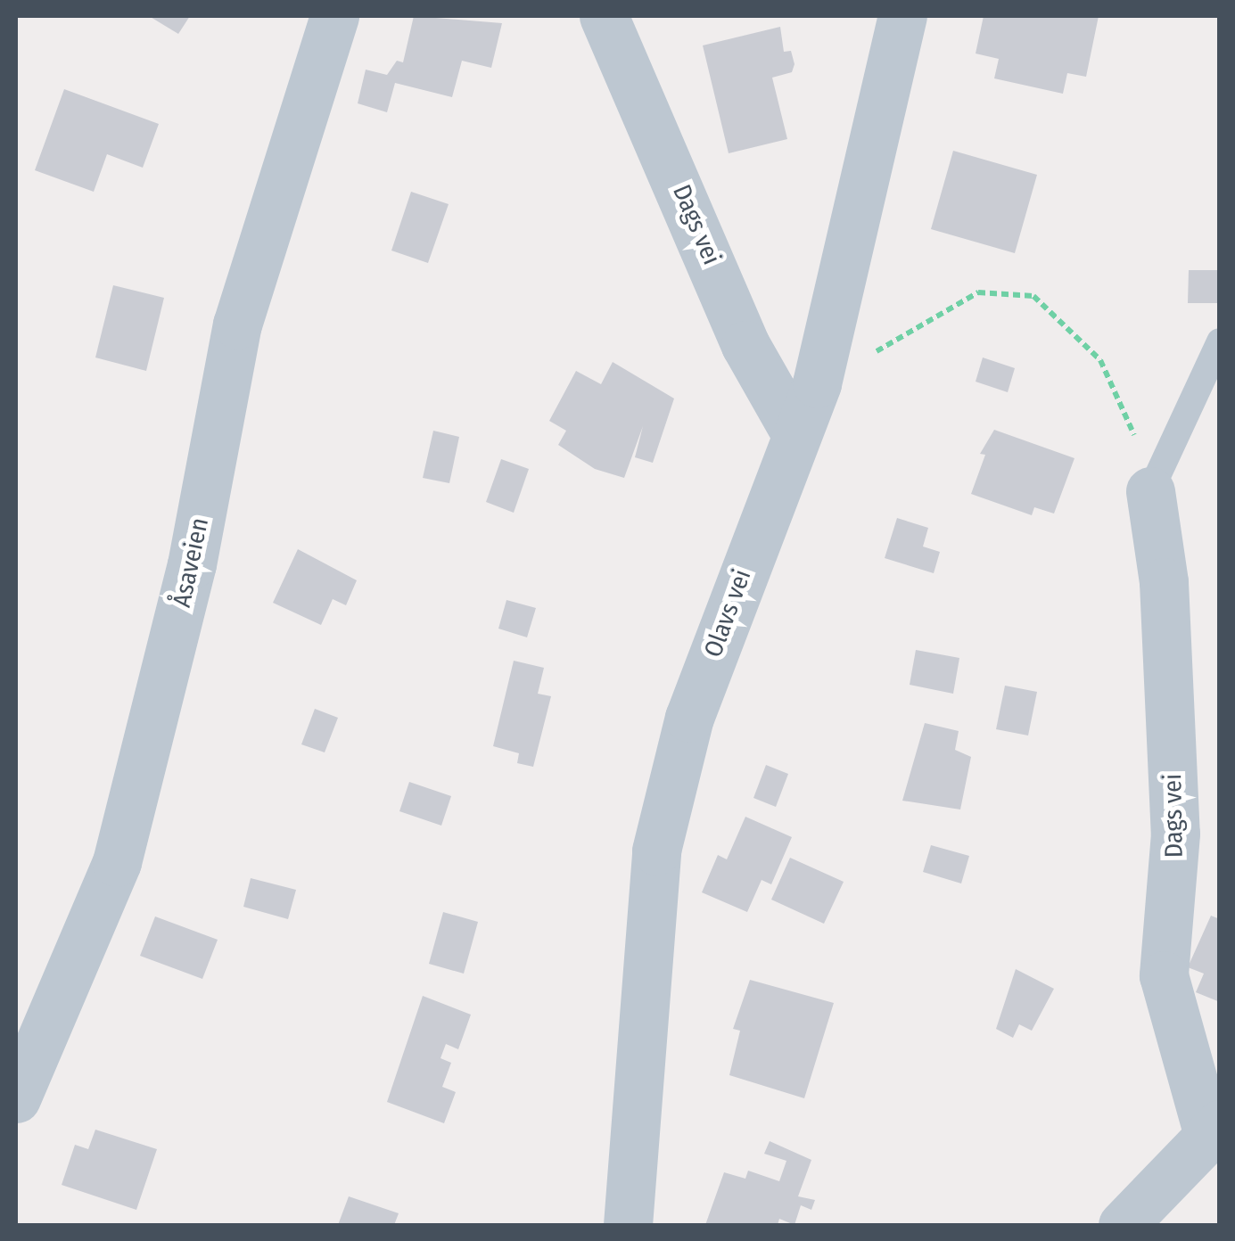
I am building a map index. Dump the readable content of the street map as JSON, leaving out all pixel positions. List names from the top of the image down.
{
  "streets": {
    "street": ["Dags vei", "Åsaveien", "Olavs vei"]
  },
  "crossings": [
    ["Dags vei", "Olavs vei"]
  ]
}
